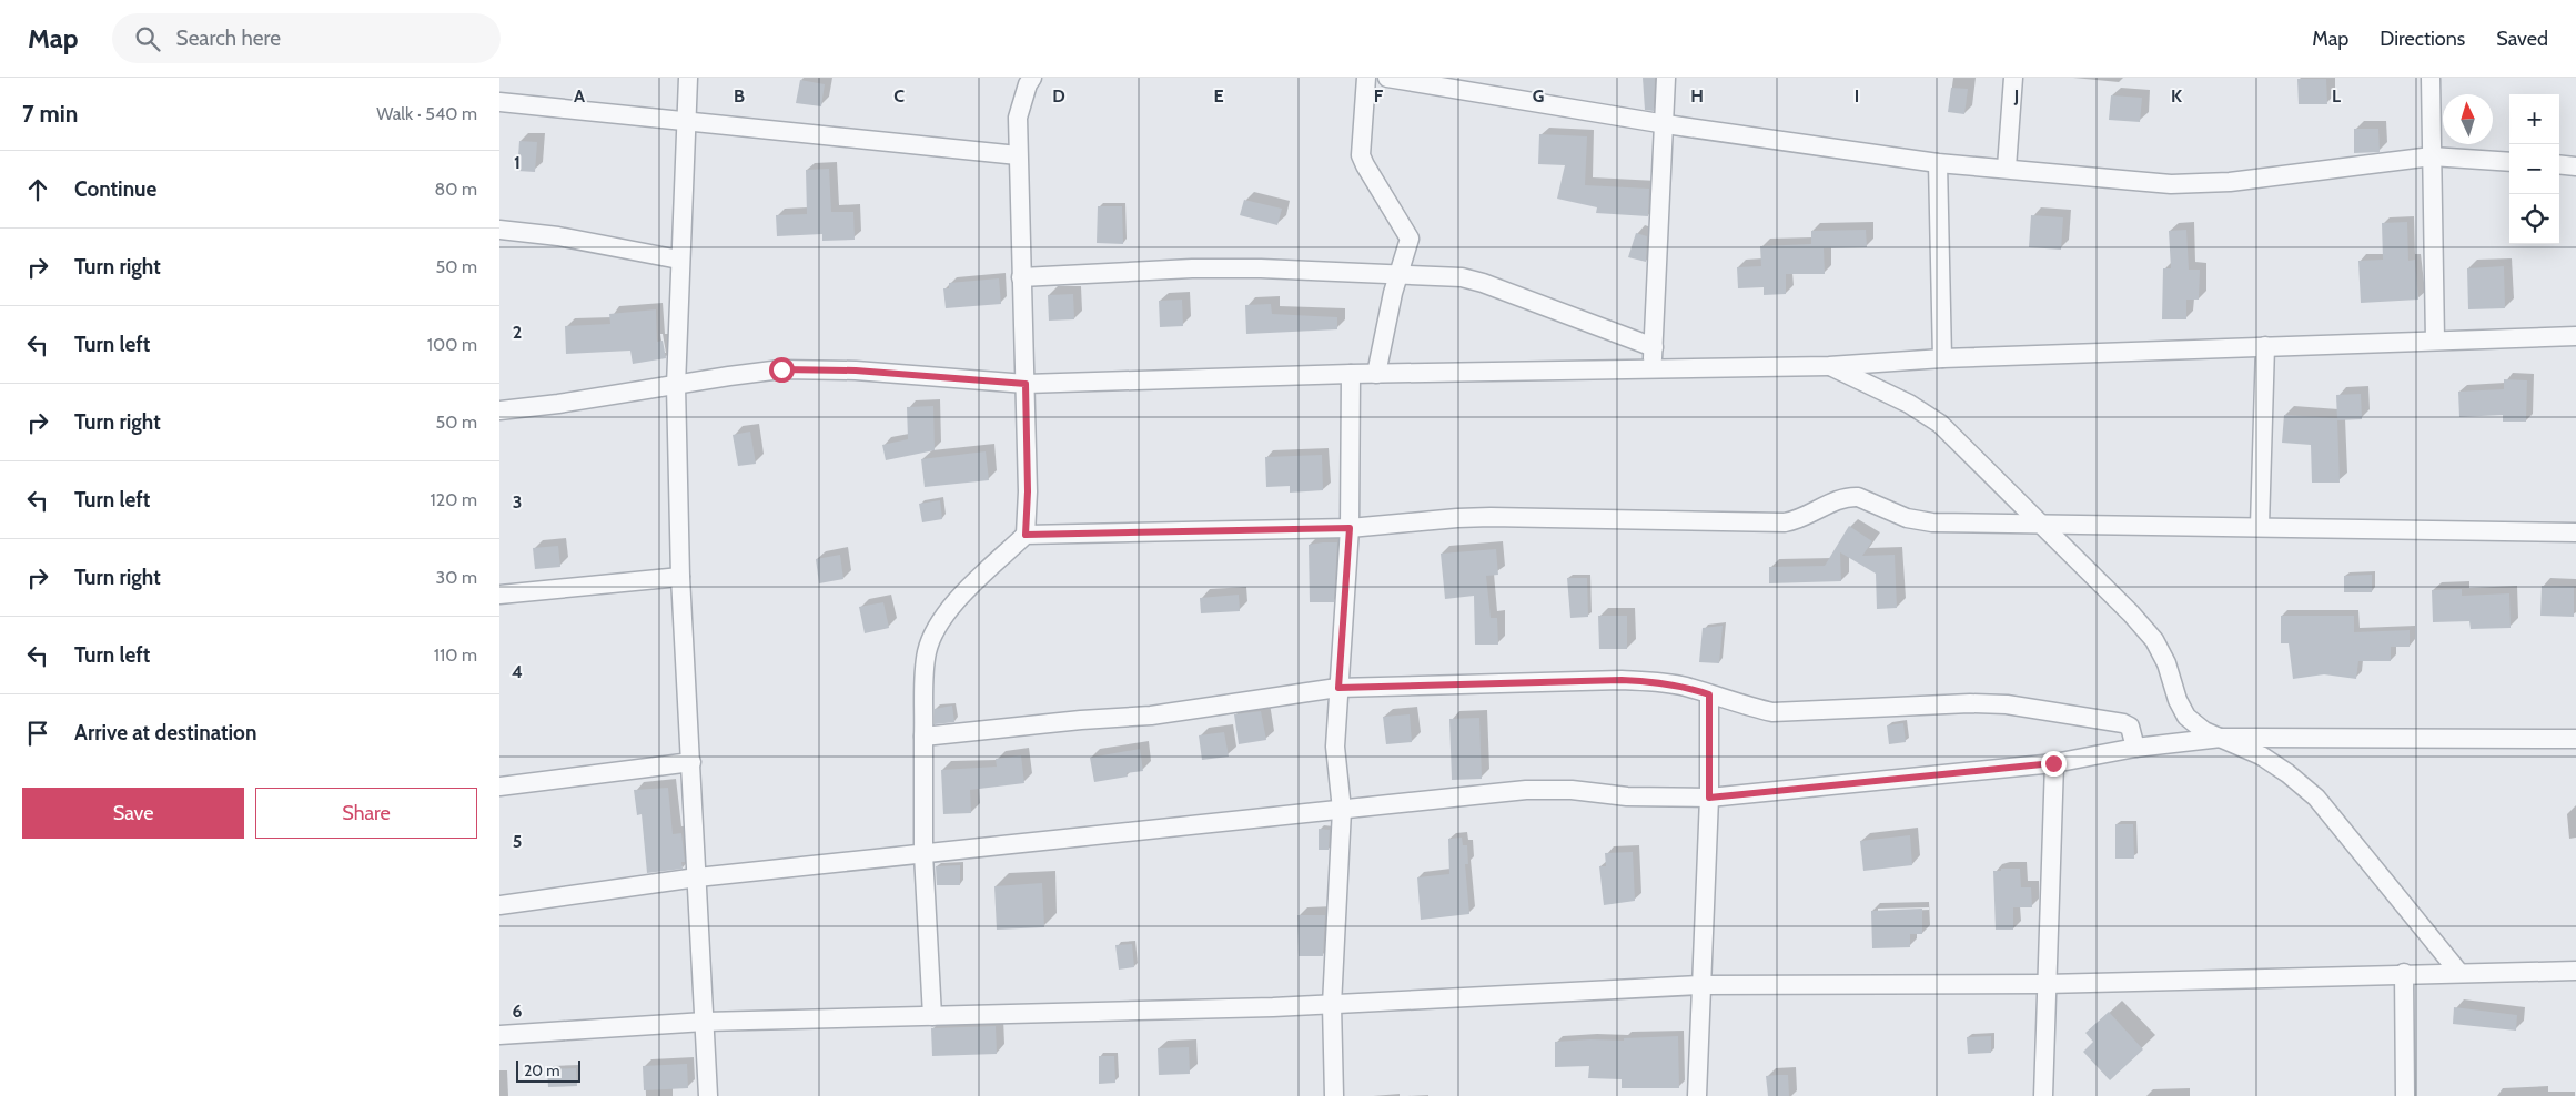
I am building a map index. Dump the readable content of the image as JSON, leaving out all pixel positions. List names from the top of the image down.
{
  "scale_bar": "20 m",
  "north": "top",
  "page": {
    "header": "Map",
    "search": "Search here",
    "nav": ["Map", "Directions", "Saved"],
    "heading": ["7 min", "Walk · 540 m"],
    "map_buttons": ["+", "−"],
    "list": [
      ["Continue", "80 m"],
      ["Turn right", "50 m"],
      ["Turn left", "100 m"],
      ["Turn right", "50 m"],
      ["Turn left", "120 m"],
      ["Turn right", "30 m"],
      ["Turn left", "110 m"],
      "Arrive at destination"
    ],
    "buttons": ["Save", "Share"],
    "scale": "20 m"
  },
  "grid": {
    "columns": [
      "A",
      "B",
      "C",
      "D",
      "E",
      "F",
      "G",
      "H",
      "I",
      "J",
      "K",
      "L"
    ],
    "rows": [
      "1",
      "2",
      "3",
      "4",
      "5",
      "6"
    ]
  }
}
